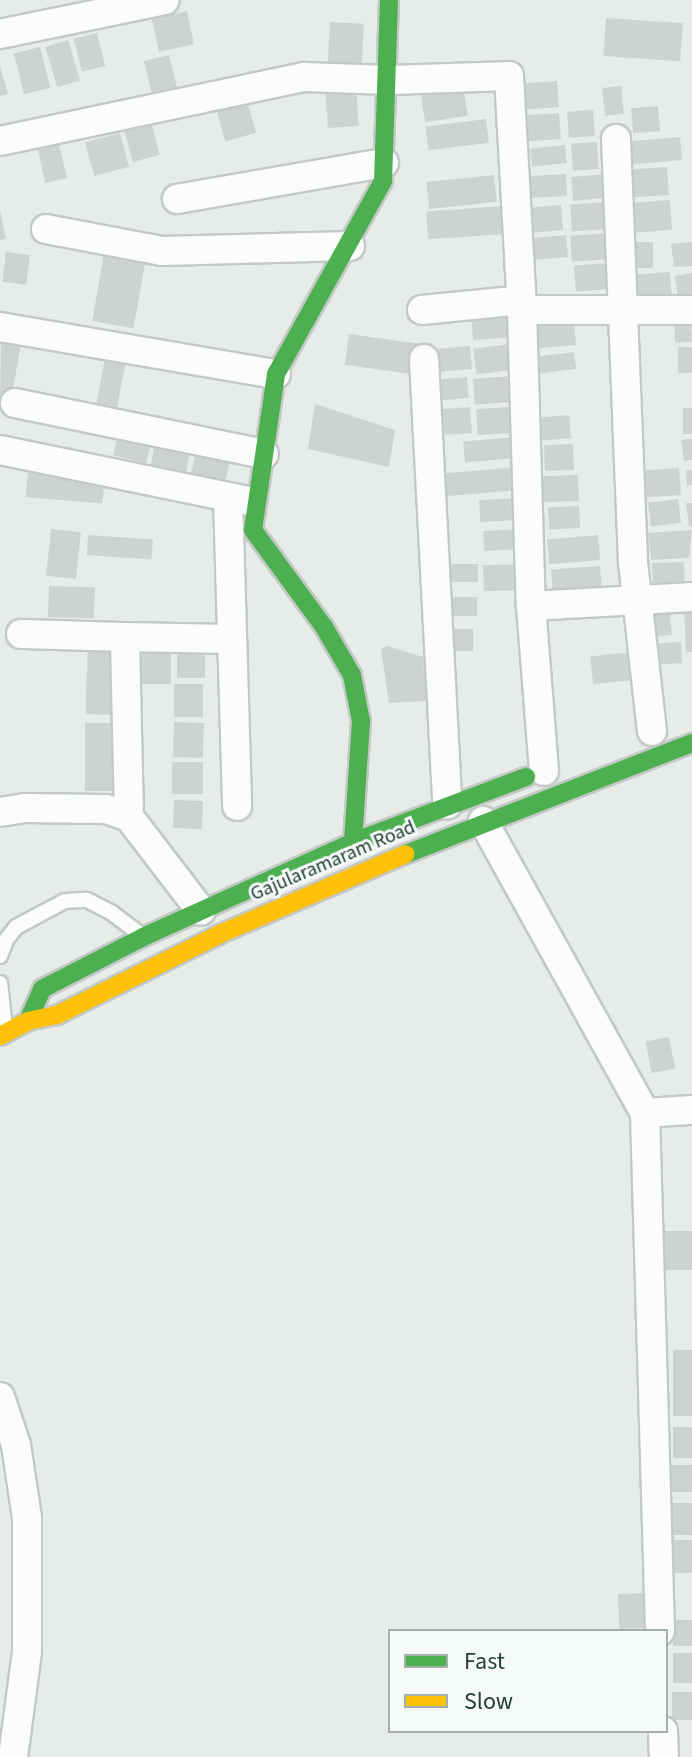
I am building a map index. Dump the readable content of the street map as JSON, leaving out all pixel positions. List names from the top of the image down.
{
  "streets": {
    "main road": ["Gajularamaram Road"]
  },
  "legend": ["Fast", "Slow"]
}
